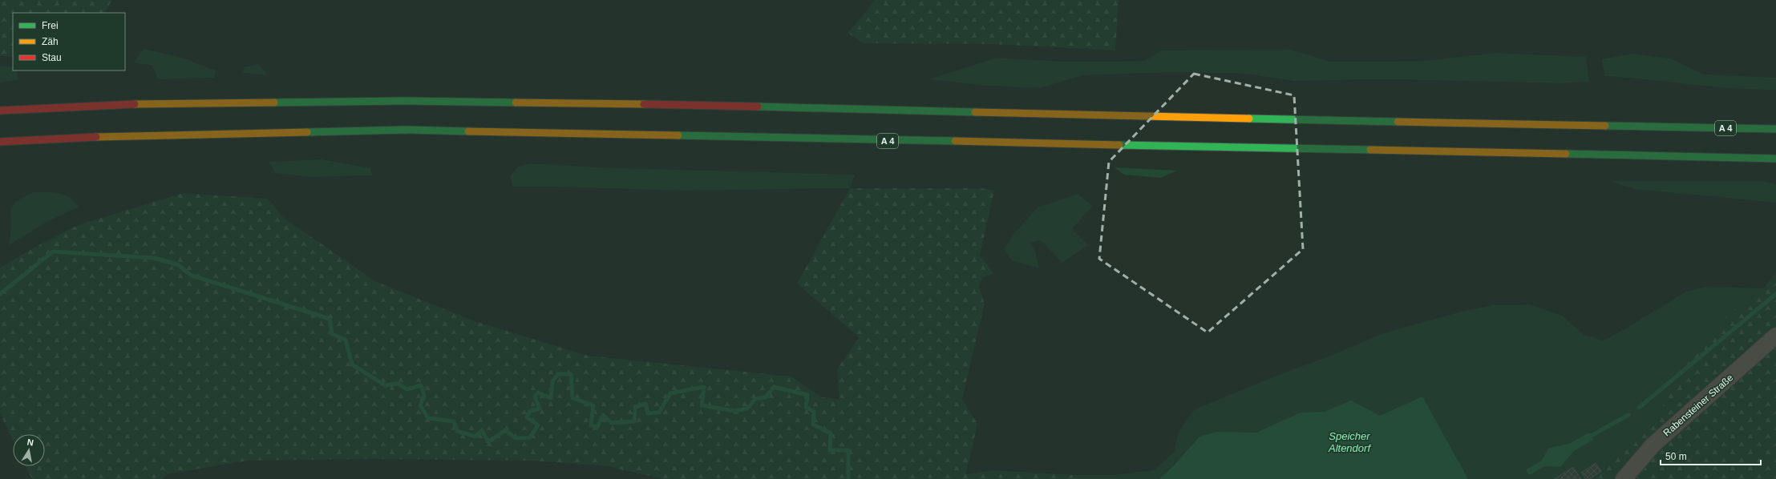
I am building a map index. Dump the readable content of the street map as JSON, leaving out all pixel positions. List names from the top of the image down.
{
  "streets": {
    "highway": ["A 4"],
    "street": ["Rabensteiner Straße"]
  },
  "water": ["Speicher Altendorf"],
  "legend": ["Frei", "Zäh", "Stau"],
  "scale_bar": "50 m",
  "north": "top"
}
